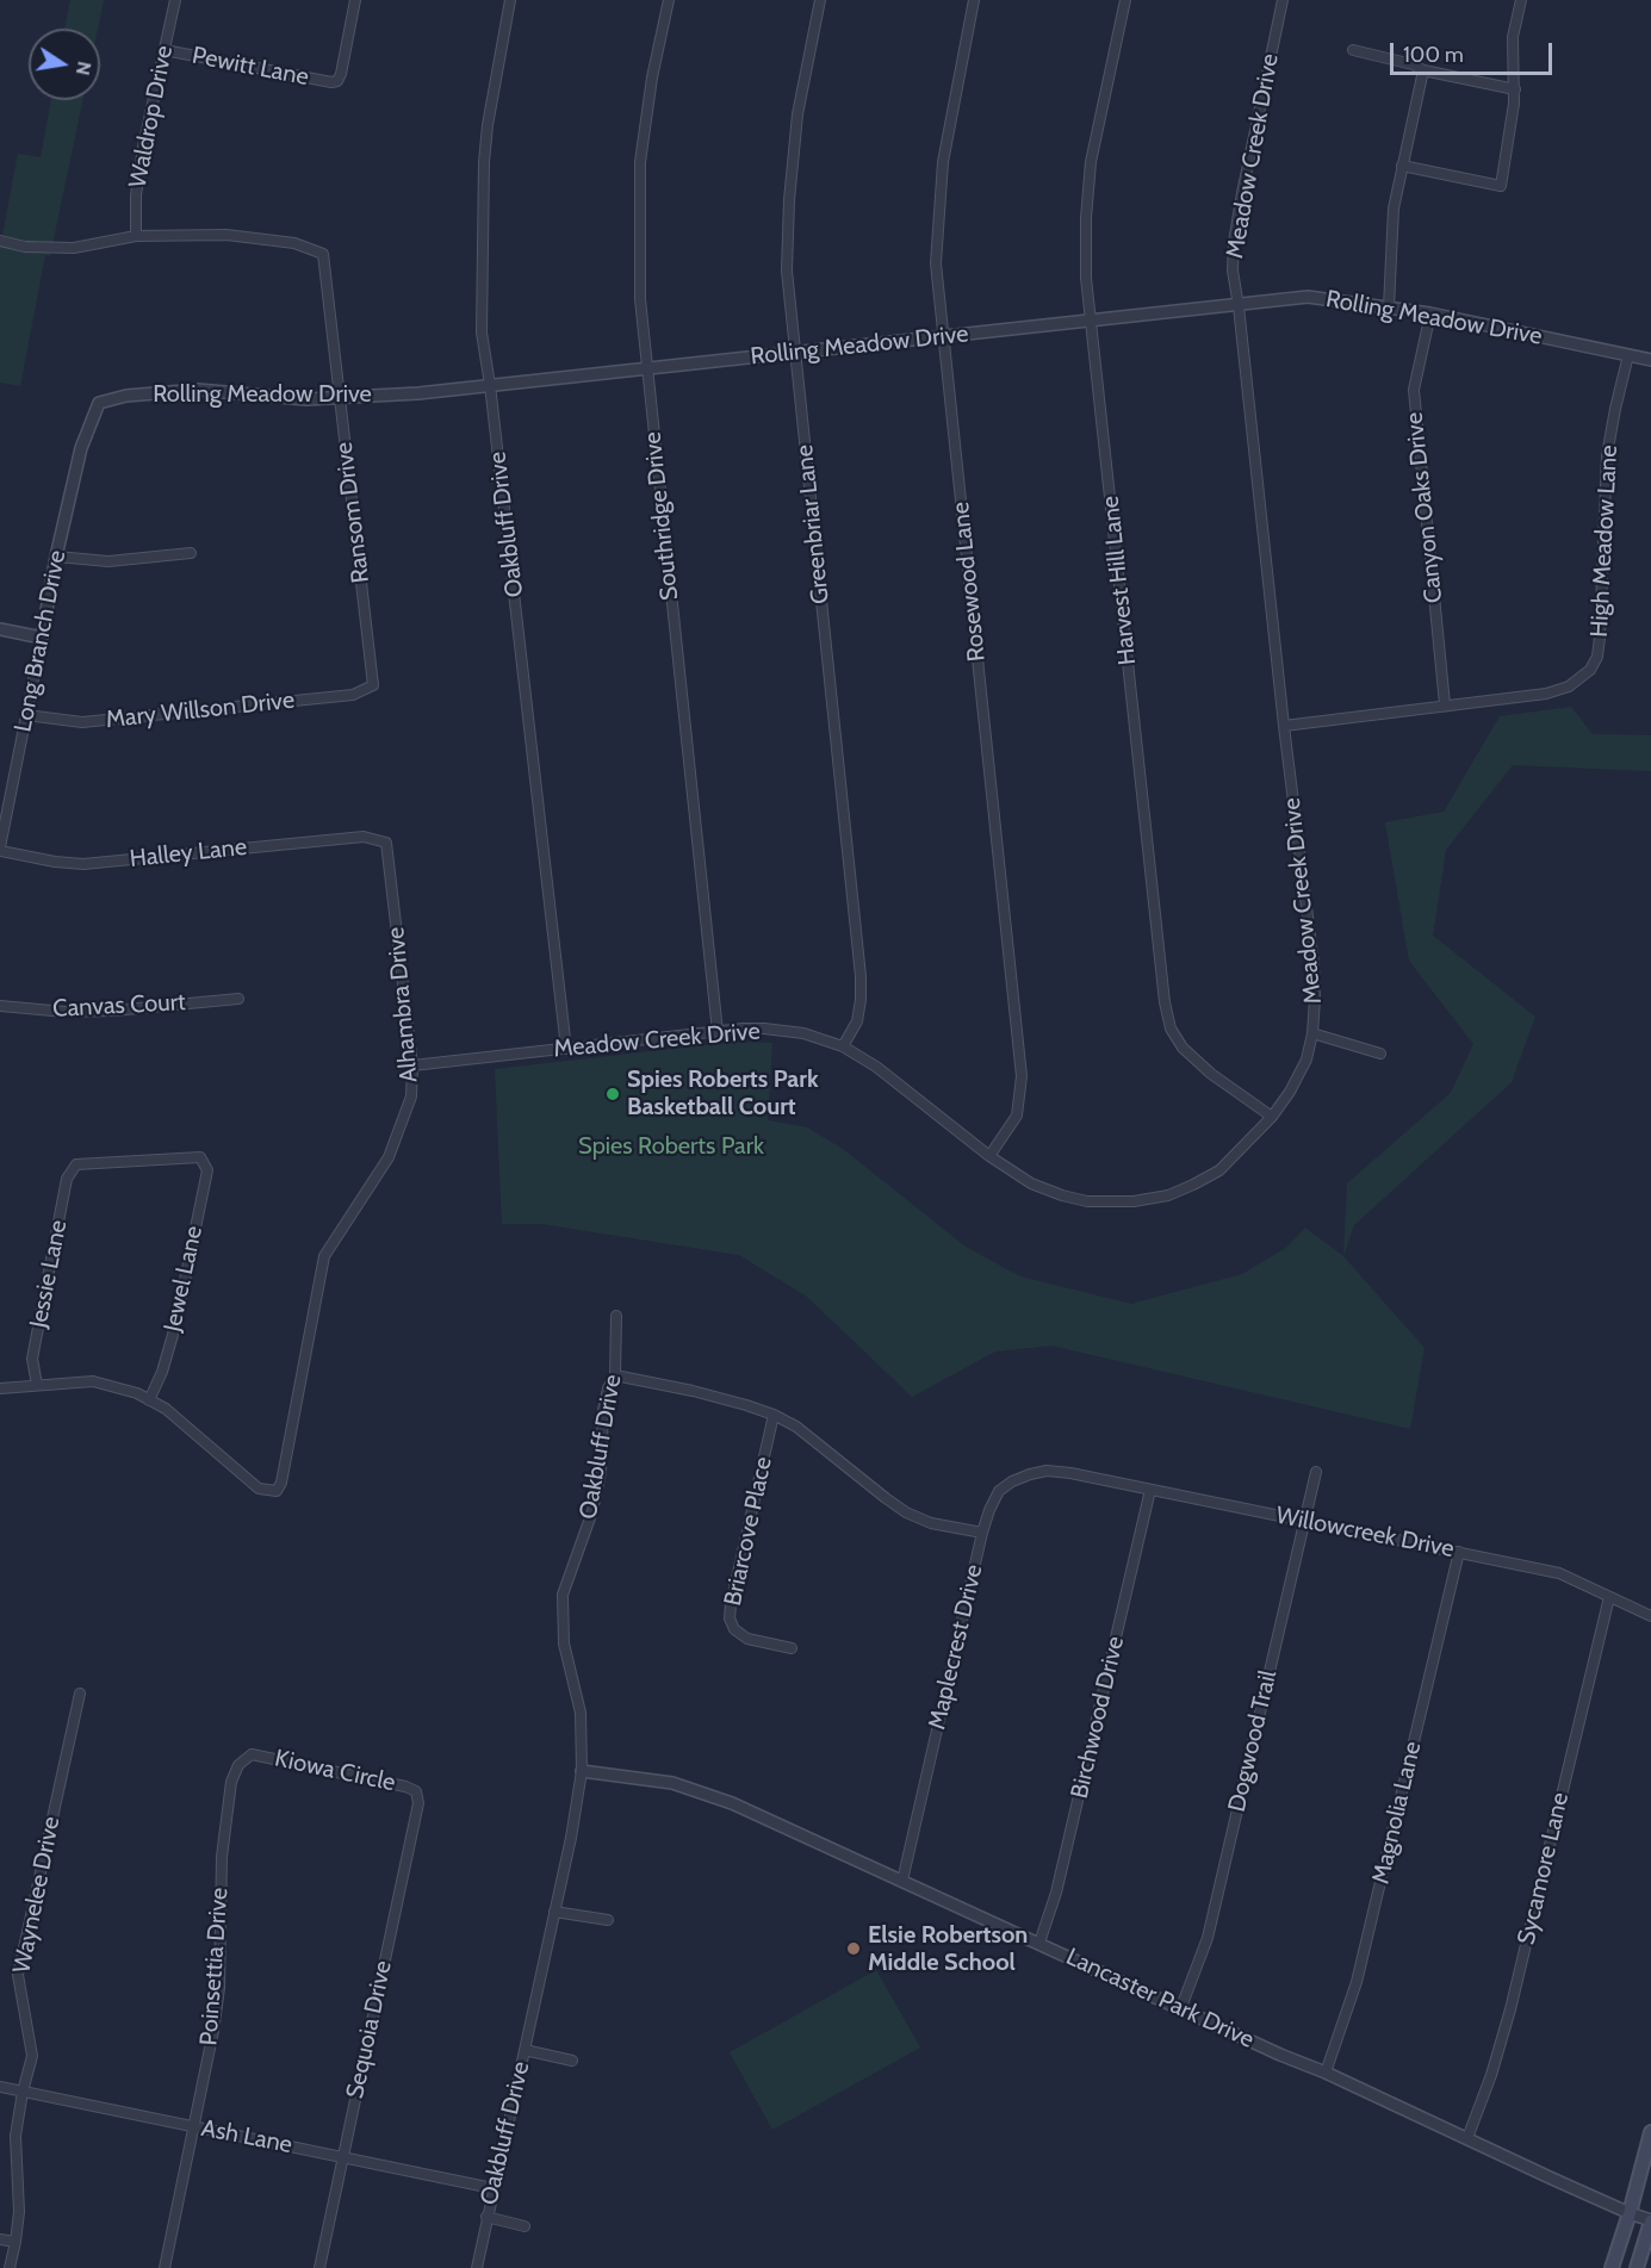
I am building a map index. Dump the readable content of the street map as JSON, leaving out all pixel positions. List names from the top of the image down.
{
  "streets": {
    "street": [
      "Pewitt Lane",
      "Waldrop Drive",
      "Meadow Creek Drive",
      "Rolling Meadow Drive",
      "Canyon Oaks Drive",
      "Ransom Drive",
      "Southridge Drive",
      "Oakbluff Drive",
      "Greenbriar Lane",
      "High Meadow Lane",
      "Harvest Hill Lane",
      "Rosewood Lane",
      "Long Branch Drive",
      "Mary Willson Drive",
      "Halley Lane",
      "Alhambra Drive",
      "Canvas Court",
      "Jessie Lane",
      "Jewel Lane",
      "Briarcove Place",
      "Willowcreek Drive",
      "Maplecrest Drive",
      "Birchwood Drive",
      "Dogwood Trail",
      "Kiowa Circle",
      "Magnolia Lane",
      "Sycamore Lane",
      "Waynelee Drive",
      "Poinsettia Drive",
      "Lancaster Park Drive",
      "Sequoia Drive",
      "Ash Lane"
    ]
  },
  "crossings": [
    ["Pewitt Lane", "Waldrop Drive"],
    ["Waldrop Drive", "Ransom Drive"],
    ["Meadow Creek Drive", "Rolling Meadow Drive"],
    ["Meadow Creek Drive", "Southridge Drive"],
    ["Meadow Creek Drive", "Oakbluff Drive"],
    ["Meadow Creek Drive", "Greenbriar Lane"],
    ["Meadow Creek Drive", "High Meadow Lane"],
    ["Meadow Creek Drive", "Harvest Hill Lane"],
    ["Meadow Creek Drive", "Rosewood Lane"],
    ["Meadow Creek Drive", "Alhambra Drive"],
    ["Rolling Meadow Drive", "Canyon Oaks Drive"],
    ["Rolling Meadow Drive", "Ransom Drive"],
    ["Rolling Meadow Drive", "Southridge Drive"],
    ["Rolling Meadow Drive", "Oakbluff Drive"],
    ["Rolling Meadow Drive", "Greenbriar Lane"],
    ["Rolling Meadow Drive", "High Meadow Lane"],
    ["Rolling Meadow Drive", "Harvest Hill Lane"],
    ["Rolling Meadow Drive", "Rosewood Lane"],
    ["Rolling Meadow Drive", "Long Branch Drive"],
    ["Canyon Oaks Drive", "High Meadow Lane"],
    ["Ransom Drive", "Mary Willson Drive"],
    ["Oakbluff Drive", "Lancaster Park Drive"],
    ["Oakbluff Drive", "Ash Lane"],
    ["Long Branch Drive", "Mary Willson Drive"],
    ["Long Branch Drive", "Halley Lane"],
    ["Halley Lane", "Alhambra Drive"],
    ["Alhambra Drive", "Jewel Lane"],
    ["Jessie Lane", "Jewel Lane"],
    ["Willowcreek Drive", "Maplecrest Drive"],
    ["Willowcreek Drive", "Birchwood Drive"],
    ["Willowcreek Drive", "Dogwood Trail"],
    ["Willowcreek Drive", "Magnolia Lane"],
    ["Willowcreek Drive", "Sycamore Lane"],
    ["Maplecrest Drive", "Lancaster Park Drive"],
    ["Birchwood Drive", "Lancaster Park Drive"],
    ["Dogwood Trail", "Lancaster Park Drive"],
    ["Kiowa Circle", "Poinsettia Drive"],
    ["Kiowa Circle", "Sequoia Drive"],
    ["Magnolia Lane", "Lancaster Park Drive"],
    ["Sycamore Lane", "Lancaster Park Drive"],
    ["Waynelee Drive", "Ash Lane"],
    ["Poinsettia Drive", "Ash Lane"],
    ["Sequoia Drive", "Ash Lane"]
  ],
  "parks": ["Spies Roberts Park"],
  "places": ["Spies Roberts Park Basketball Court", "Elsie Robertson Middle School"],
  "scale_bar": "100 m",
  "north": "right"
}
